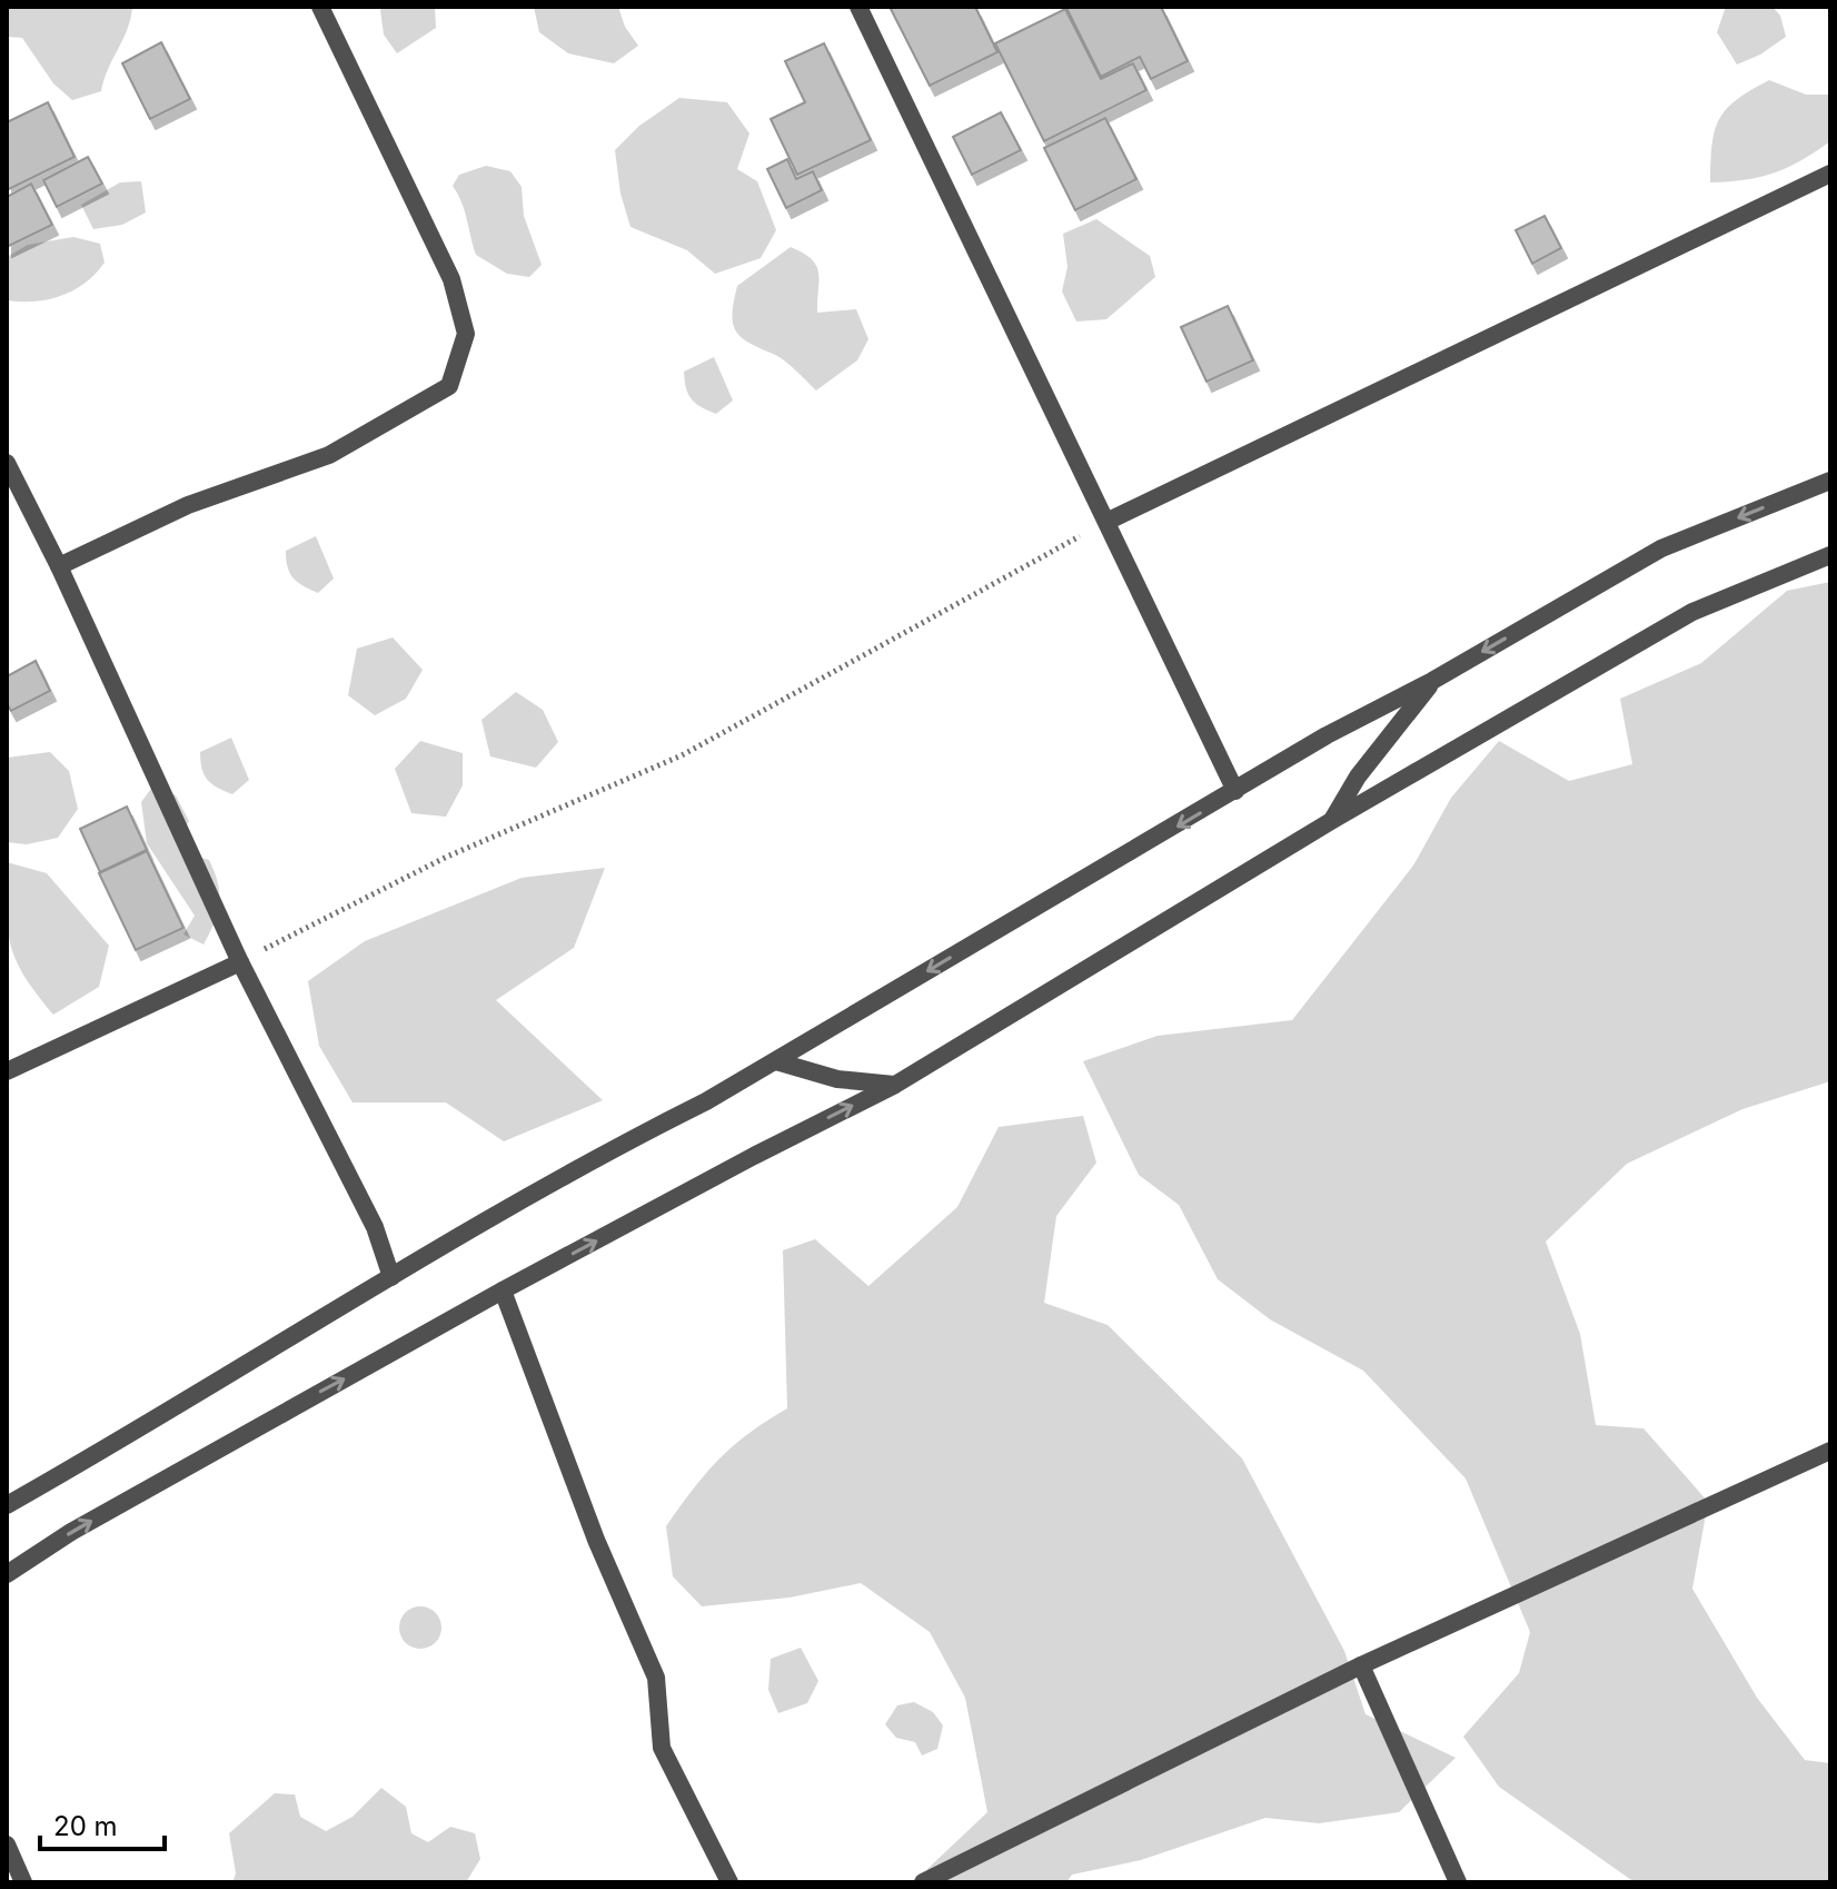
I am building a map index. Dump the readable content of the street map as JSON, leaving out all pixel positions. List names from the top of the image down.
{
  "scale_bar": "20 m"
}
